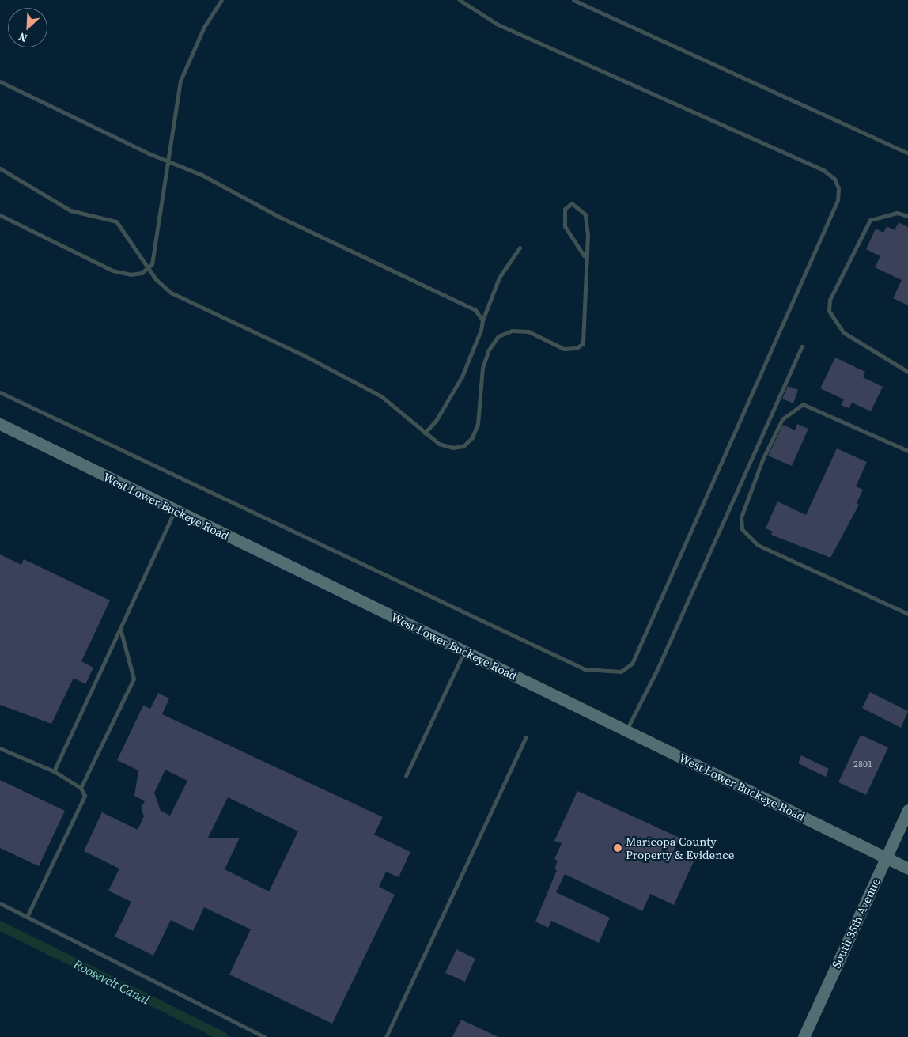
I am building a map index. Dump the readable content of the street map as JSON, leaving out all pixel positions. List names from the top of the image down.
{
  "streets": {
    "main road": ["West Lower Buckeye Road", "South 35th Avenue"]
  },
  "crossings": [
    ["West Lower Buckeye Road", "South 35th Avenue"]
  ],
  "water": ["Roosevelt Canal"],
  "places": ["Maricopa County Property & Evidence"],
  "house_numbers": ["2801"],
  "north": "bottom left"
}
